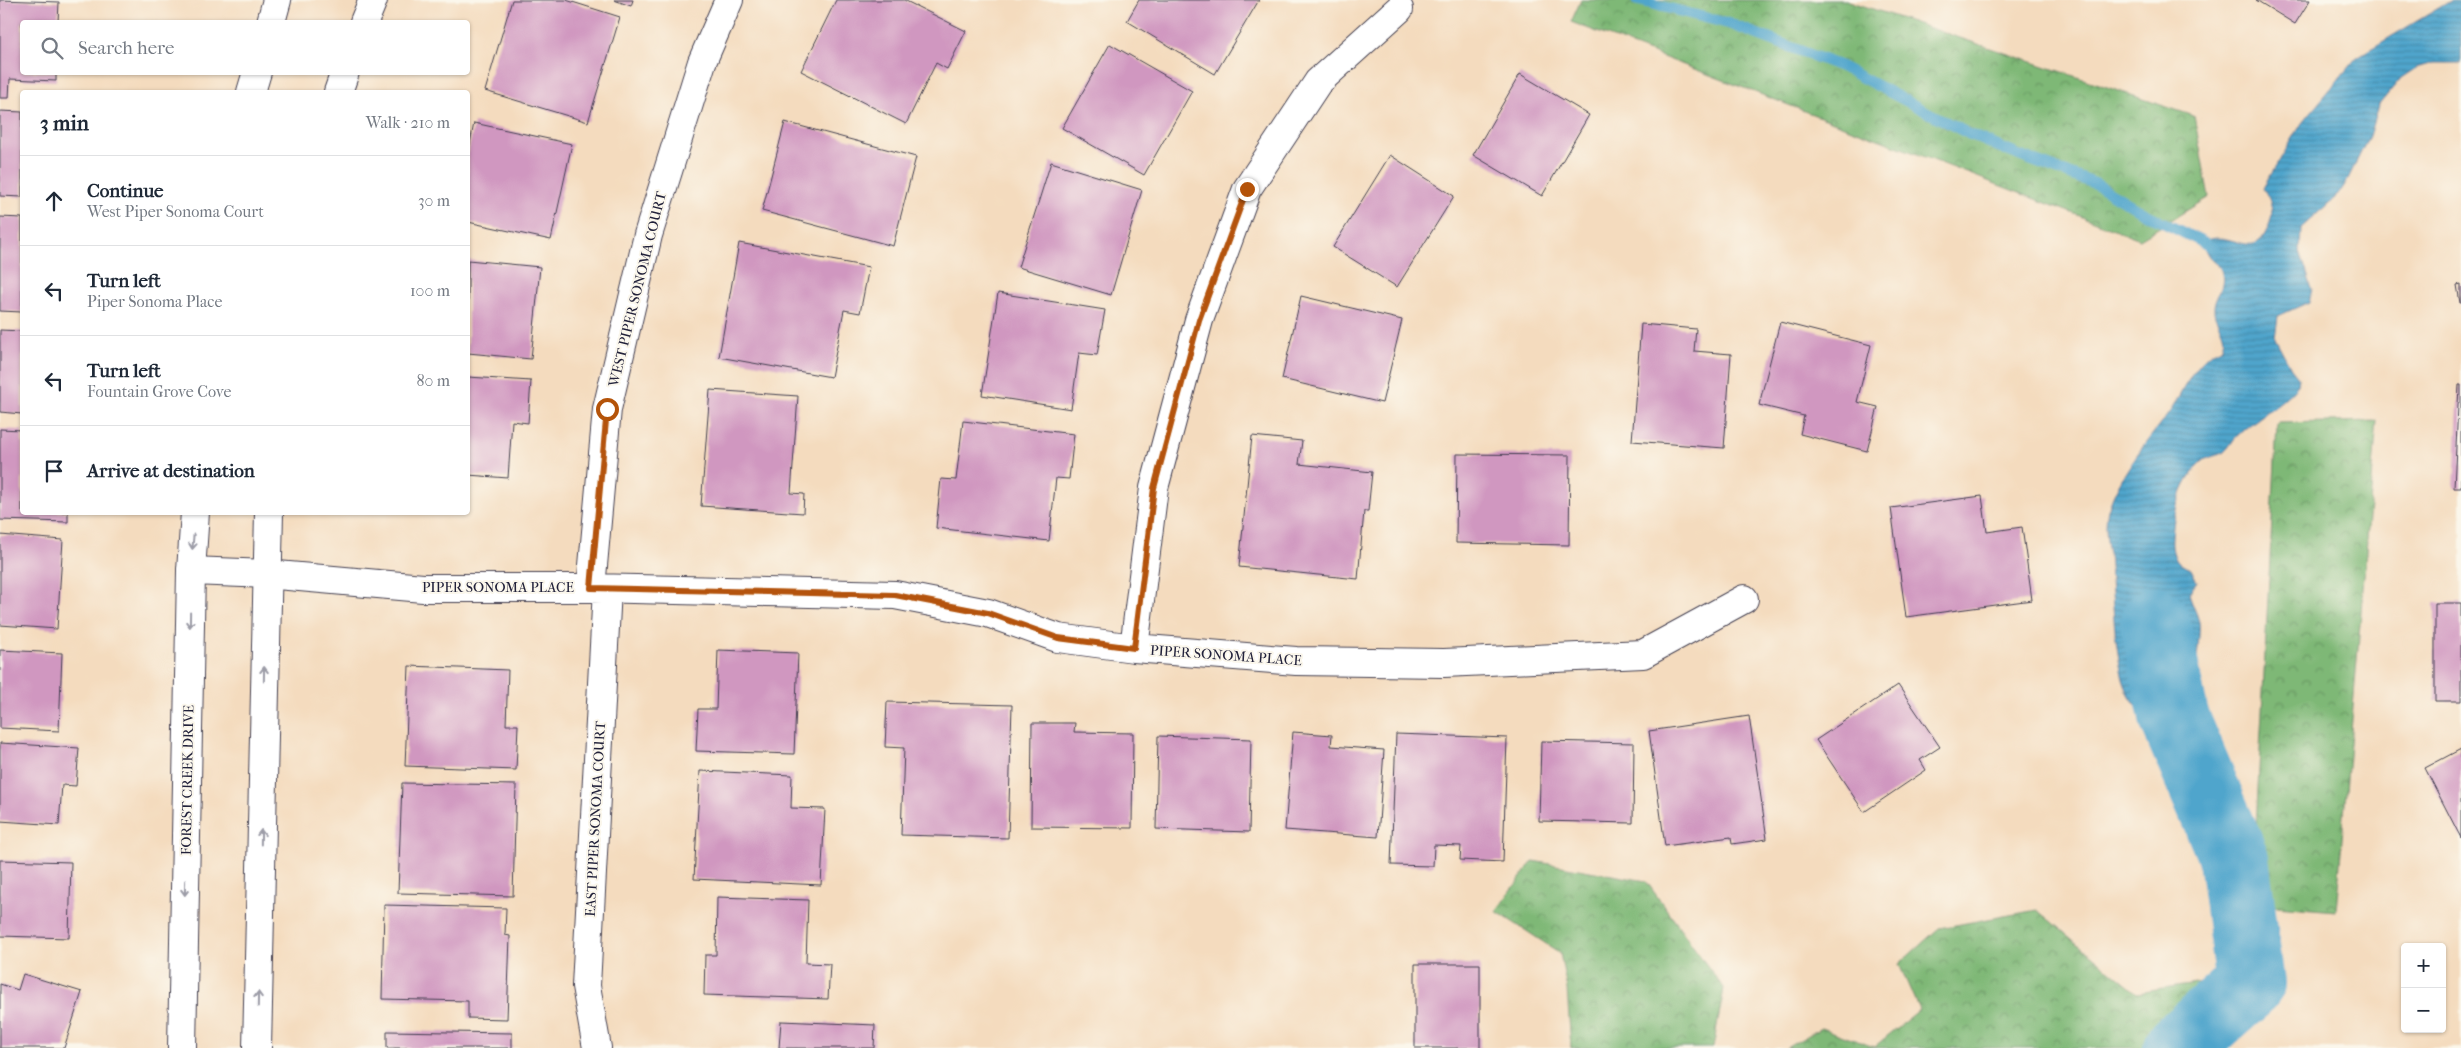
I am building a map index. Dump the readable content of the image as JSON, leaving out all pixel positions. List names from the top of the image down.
{
  "streets": {
    "street": [
      "WEST PIPER SONOMA COURT",
      "PIPER SONOMA PLACE",
      "FOREST CREEK DRIVE",
      "EAST PIPER SONOMA COURT"
    ]
  },
  "crossings": [
    ["WEST PIPER SONOMA COURT", "PIPER SONOMA PLACE"],
    ["WEST PIPER SONOMA COURT", "EAST PIPER SONOMA COURT"],
    ["PIPER SONOMA PLACE", "FOREST CREEK DRIVE"],
    ["PIPER SONOMA PLACE", "EAST PIPER SONOMA COURT"]
  ],
  "page": {
    "search": "Search here",
    "heading": ["3 min", "Walk · 210 m"],
    "list": [
      ["Continue", "West Piper Sonoma Court", "30 m"],
      ["Turn left", "Piper Sonoma Place", "100 m"],
      ["Turn left", "Fountain Grove Cove", "80 m"],
      "Arrive at destination"
    ],
    "map_buttons": ["+", "−"]
  }
}
